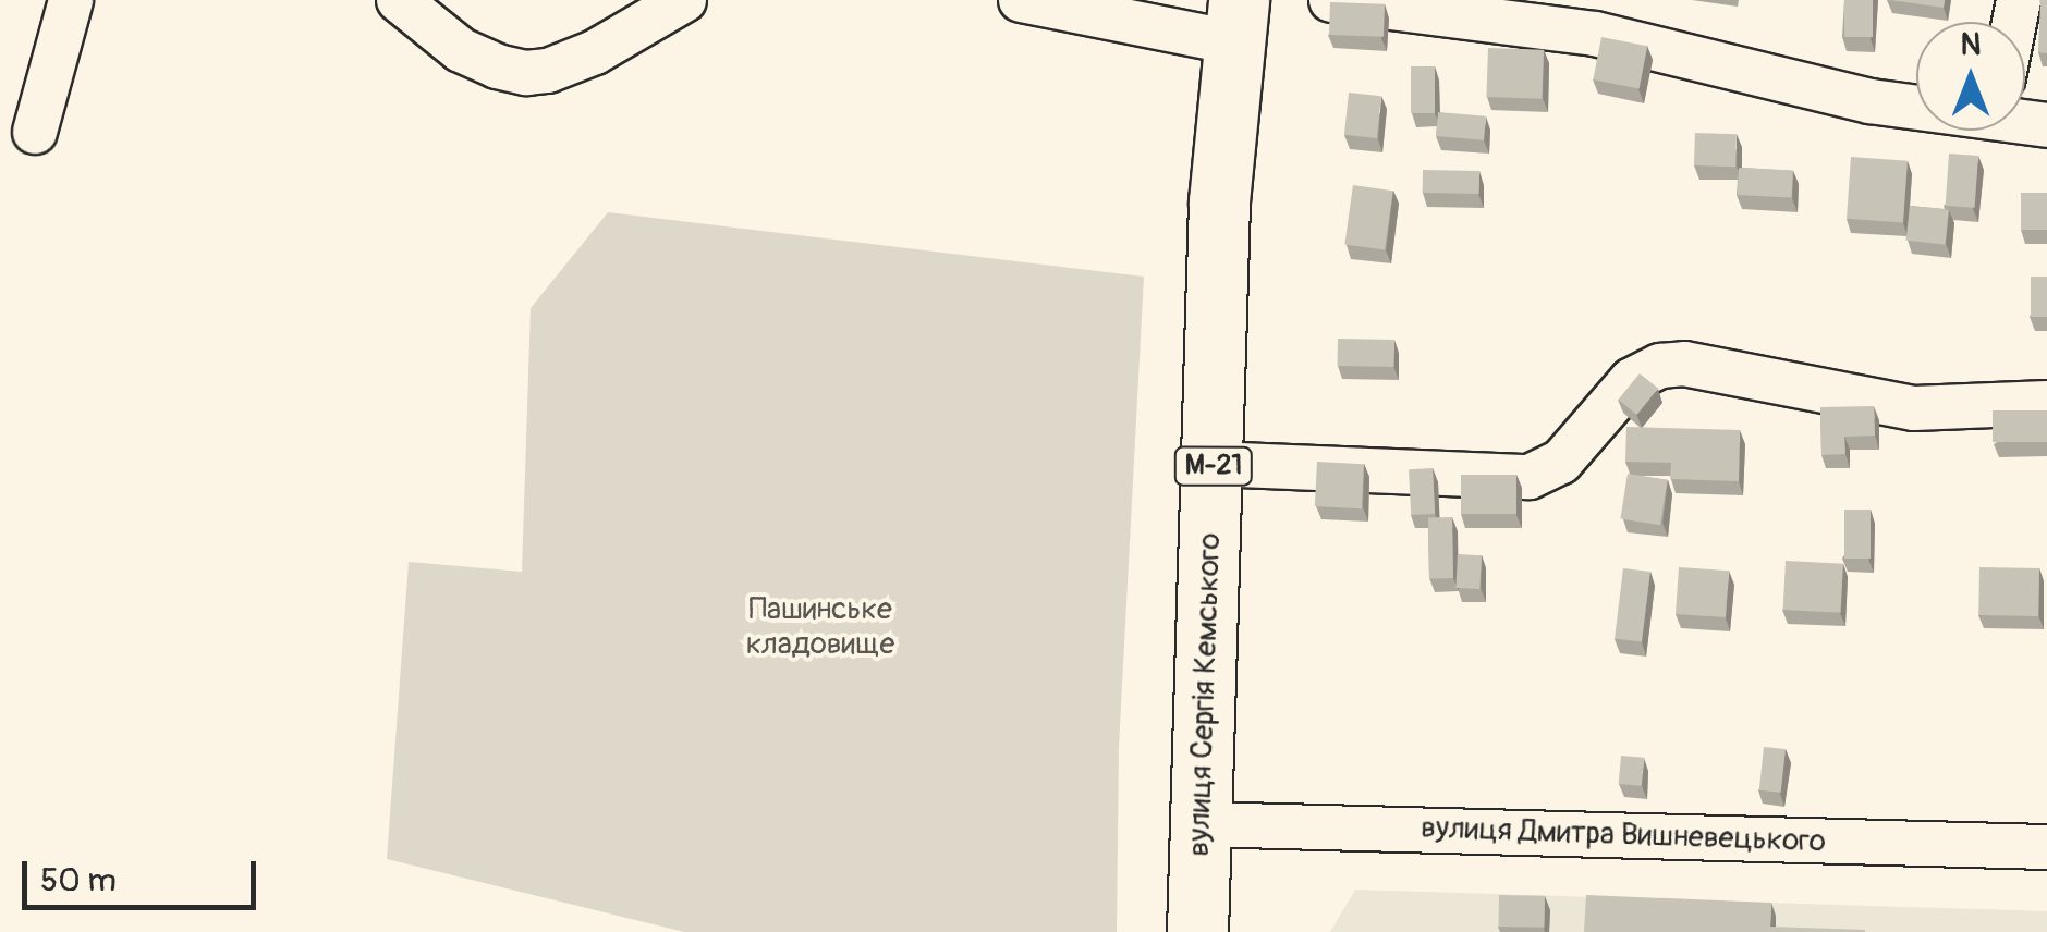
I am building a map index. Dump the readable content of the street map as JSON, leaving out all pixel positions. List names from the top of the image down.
{
  "streets": {
    "highway": ["М-21", "вулиця Сергія Кемського"],
    "street": ["вулиця Дмитра Вишневецького"]
  },
  "crossings": [
    ["вулиця Сергія Кемського", "вулиця Дмитра Вишневецького"]
  ],
  "parks": ["Пашинське кладовище"],
  "scale_bar": "50 m",
  "north": "top"
}
